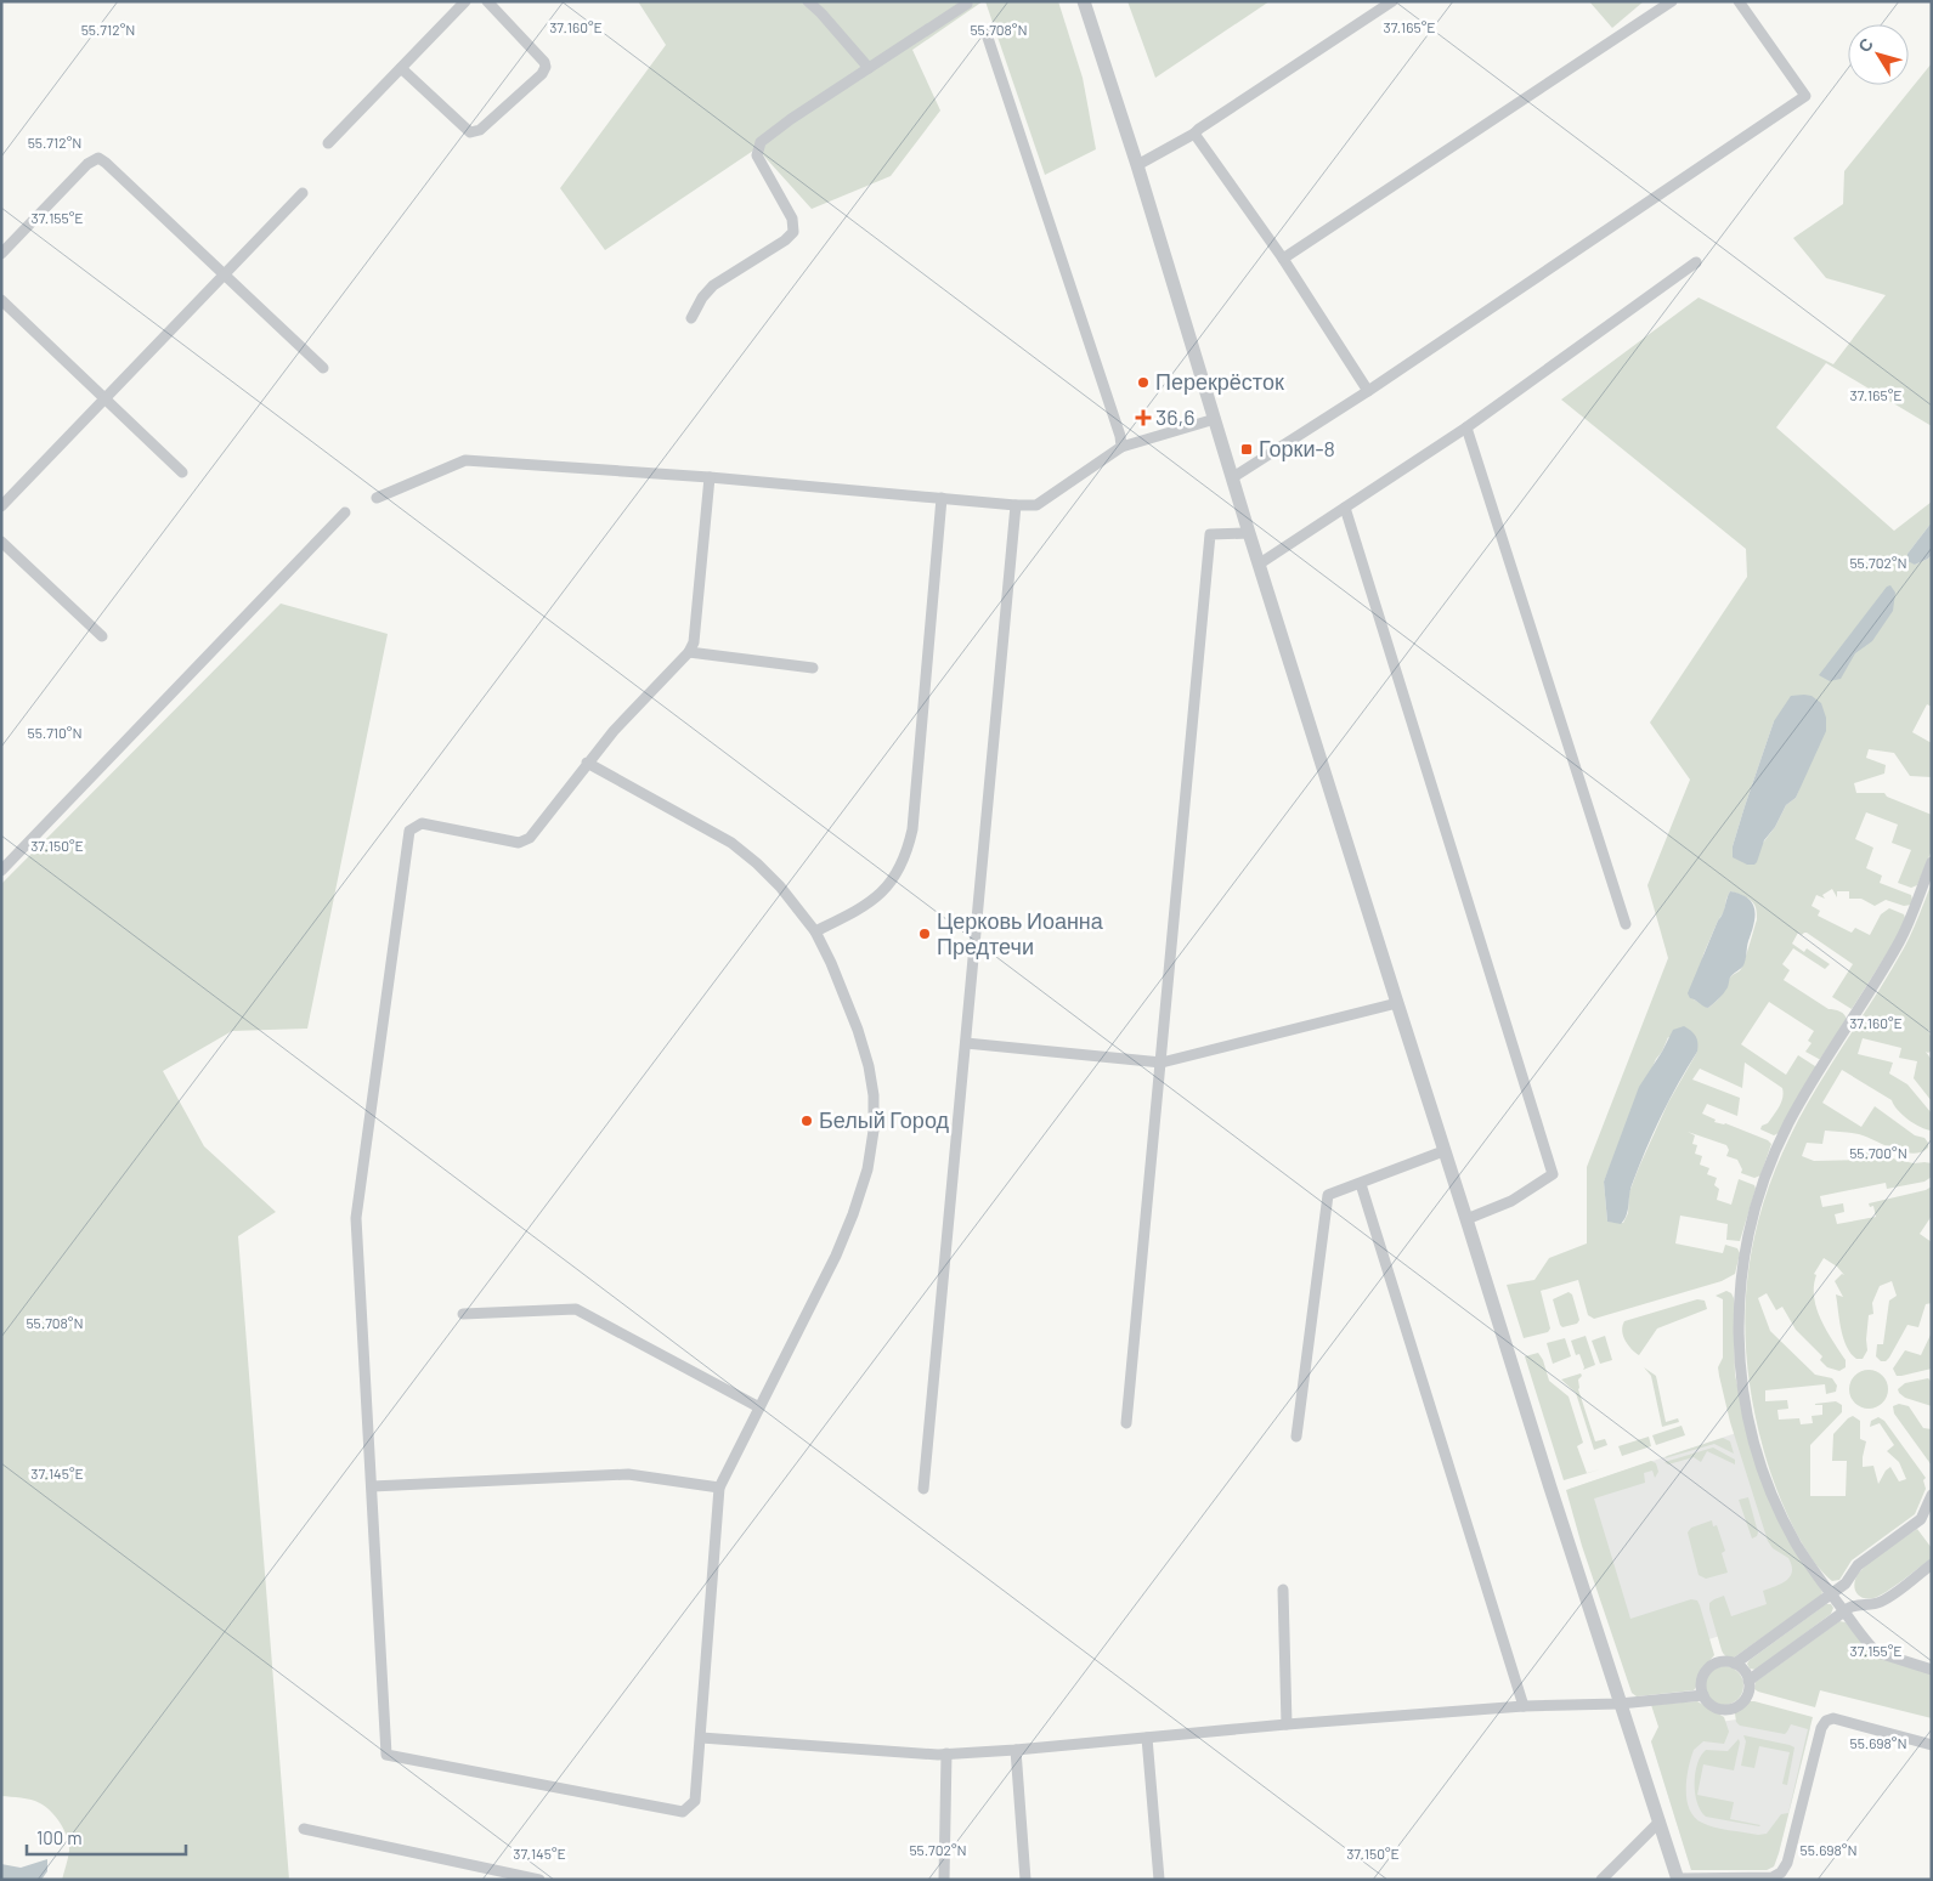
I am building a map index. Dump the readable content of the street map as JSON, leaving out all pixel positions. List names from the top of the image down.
{
  "places": {
    "other": ["Перекрёсток", "Церковь Иоанна Предтечи", "Белый Город"],
    "health": ["36,6"],
    "transit": ["Горки-8"]
  },
  "scale_bar": "100 m",
  "north": "top left",
  "coordinates": [
    "37.160°E",
    "37.165°E",
    "55.712°N",
    "55.708°N",
    "37.155°E",
    "55.702°N",
    "55.710°N",
    "37.150°E",
    "55.700°N",
    "37.145°E",
    "55.698°N"
  ]
}
